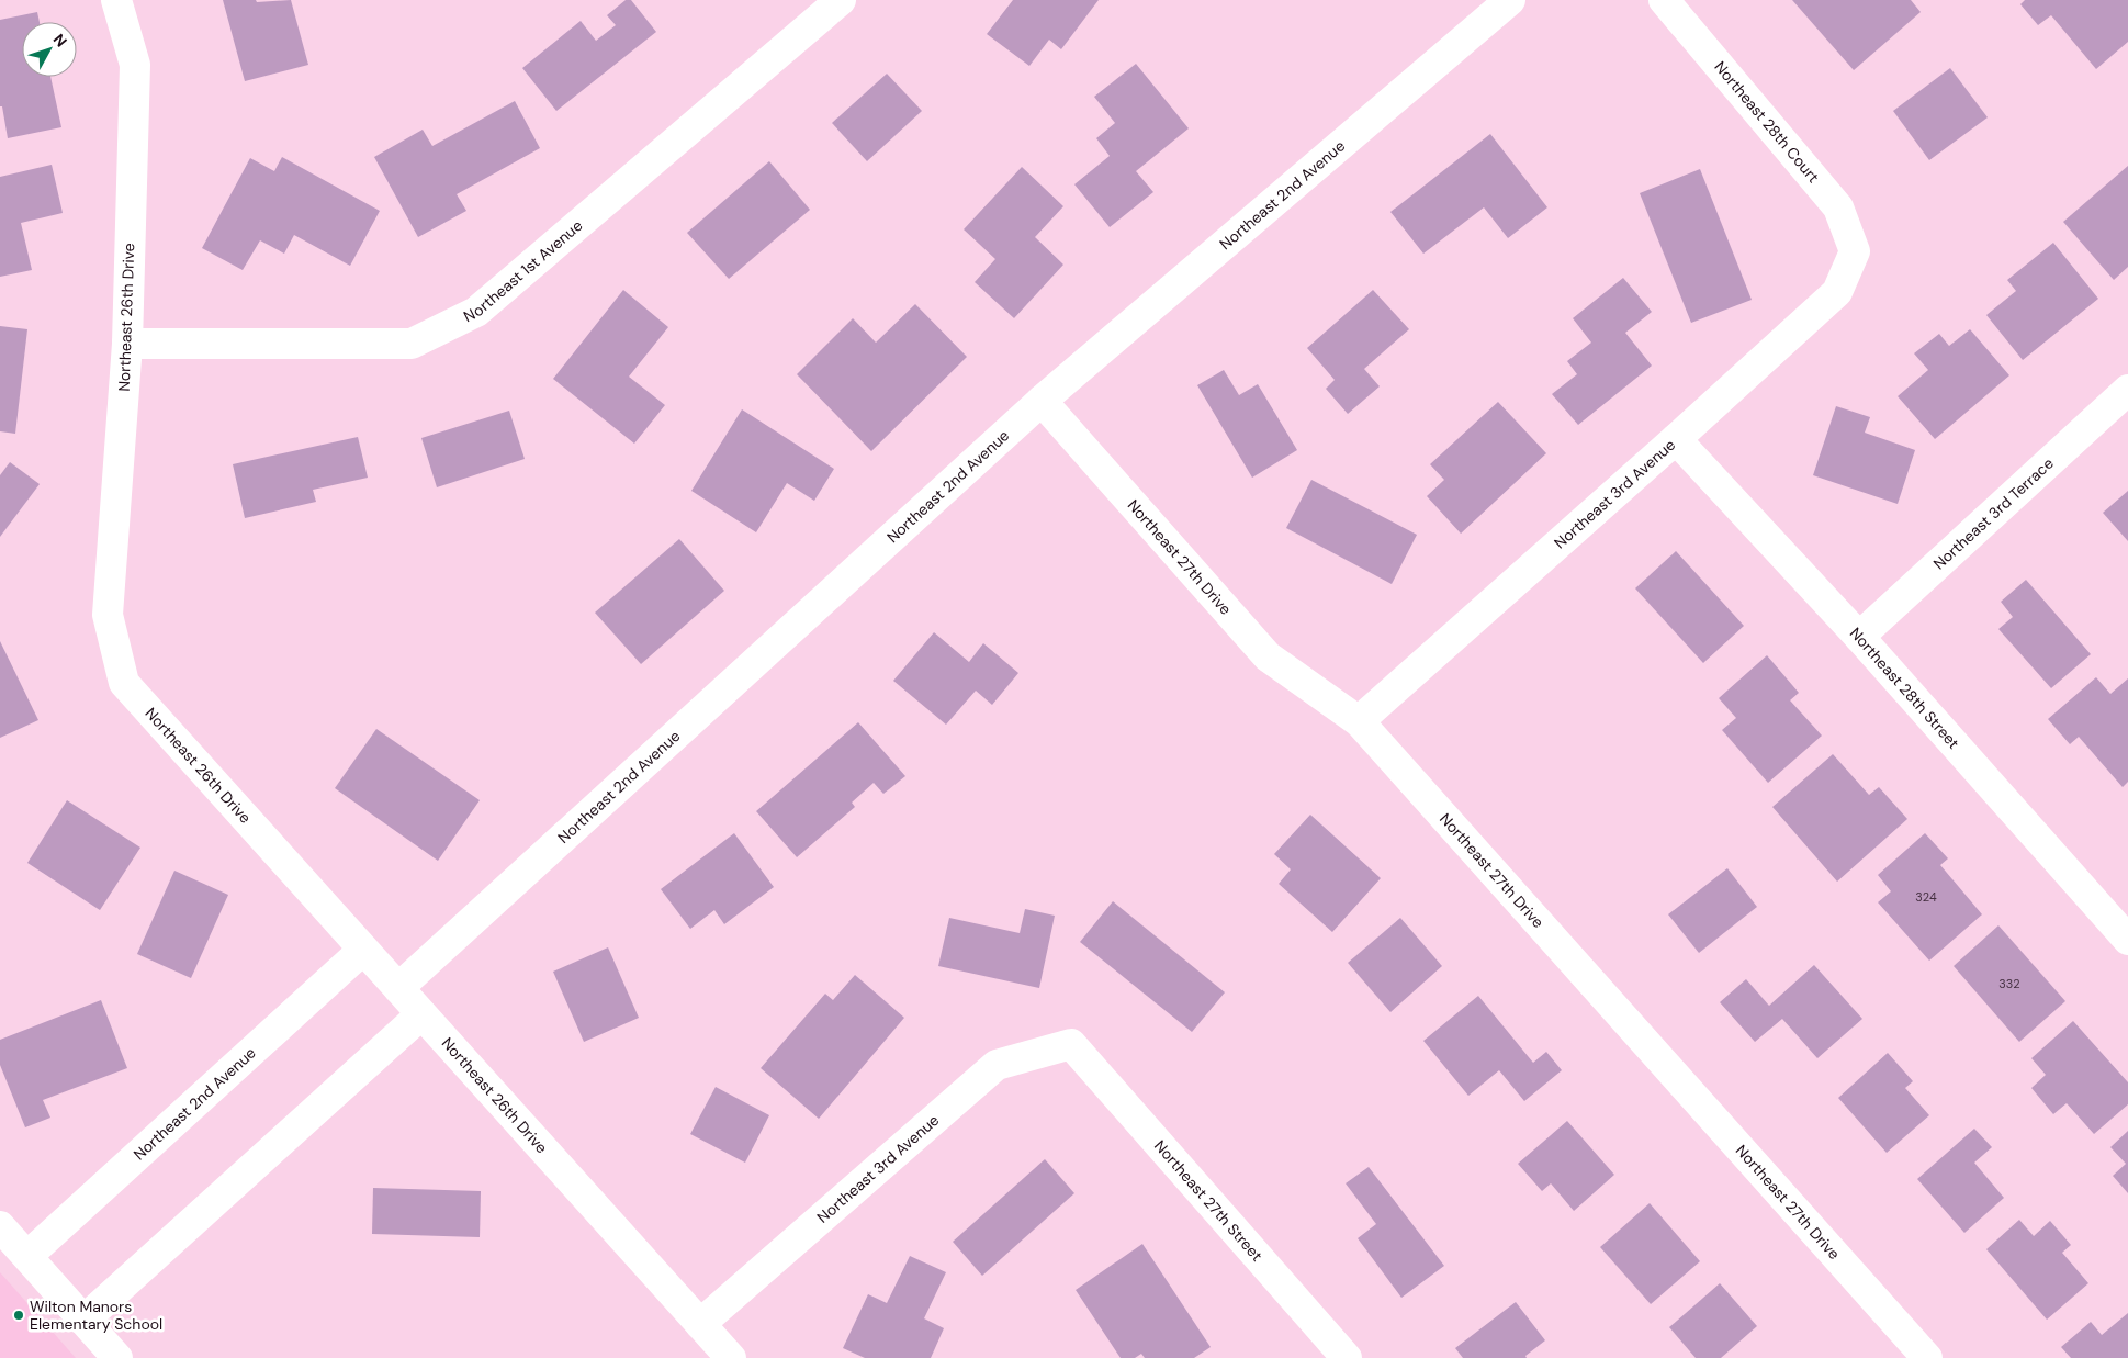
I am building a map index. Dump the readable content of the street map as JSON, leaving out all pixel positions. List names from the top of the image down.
{
  "streets": {
    "street": [
      "Northeast 28th Court",
      "Northeast 2nd Avenue",
      "Northeast 1st Avenue",
      "Northeast 26th Drive",
      "Northeast 3rd Avenue",
      "Northeast 3rd Terrace",
      "Northeast 27th Drive",
      "Northeast 28th Street",
      "Northeast 27th Street"
    ]
  },
  "crossings": [
    ["Northeast 28th Court", "Northeast 3rd Avenue"],
    ["Northeast 2nd Avenue", "Northeast 26th Drive"],
    ["Northeast 2nd Avenue", "Northeast 27th Drive"],
    ["Northeast 1st Avenue", "Northeast 26th Drive"],
    ["Northeast 26th Drive", "Northeast 3rd Avenue"],
    ["Northeast 3rd Avenue", "Northeast 27th Drive"],
    ["Northeast 3rd Avenue", "Northeast 28th Street"],
    ["Northeast 3rd Avenue", "Northeast 27th Street"],
    ["Northeast 3rd Terrace", "Northeast 28th Street"]
  ],
  "places": ["Wilton Manors Elementary School"],
  "house_numbers": ["324", "332"],
  "north": "top right"
}
